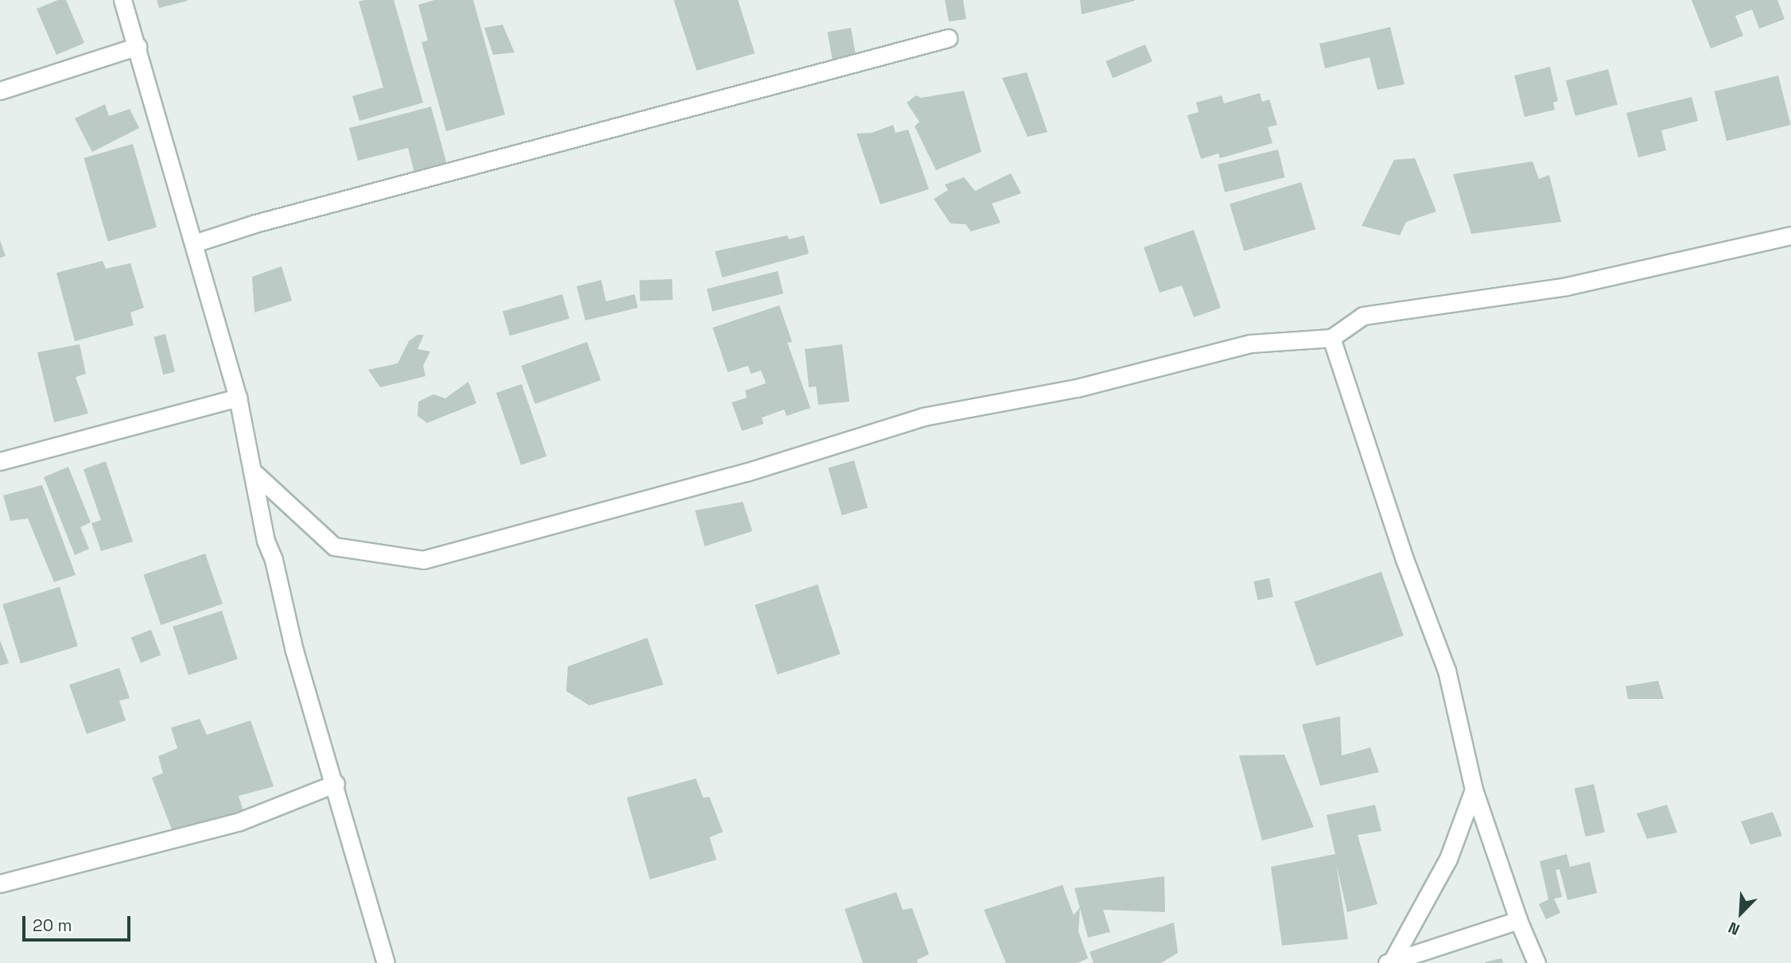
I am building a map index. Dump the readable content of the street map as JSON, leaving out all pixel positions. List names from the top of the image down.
{
  "scale_bar": "20 m",
  "north": "bottom left"
}
